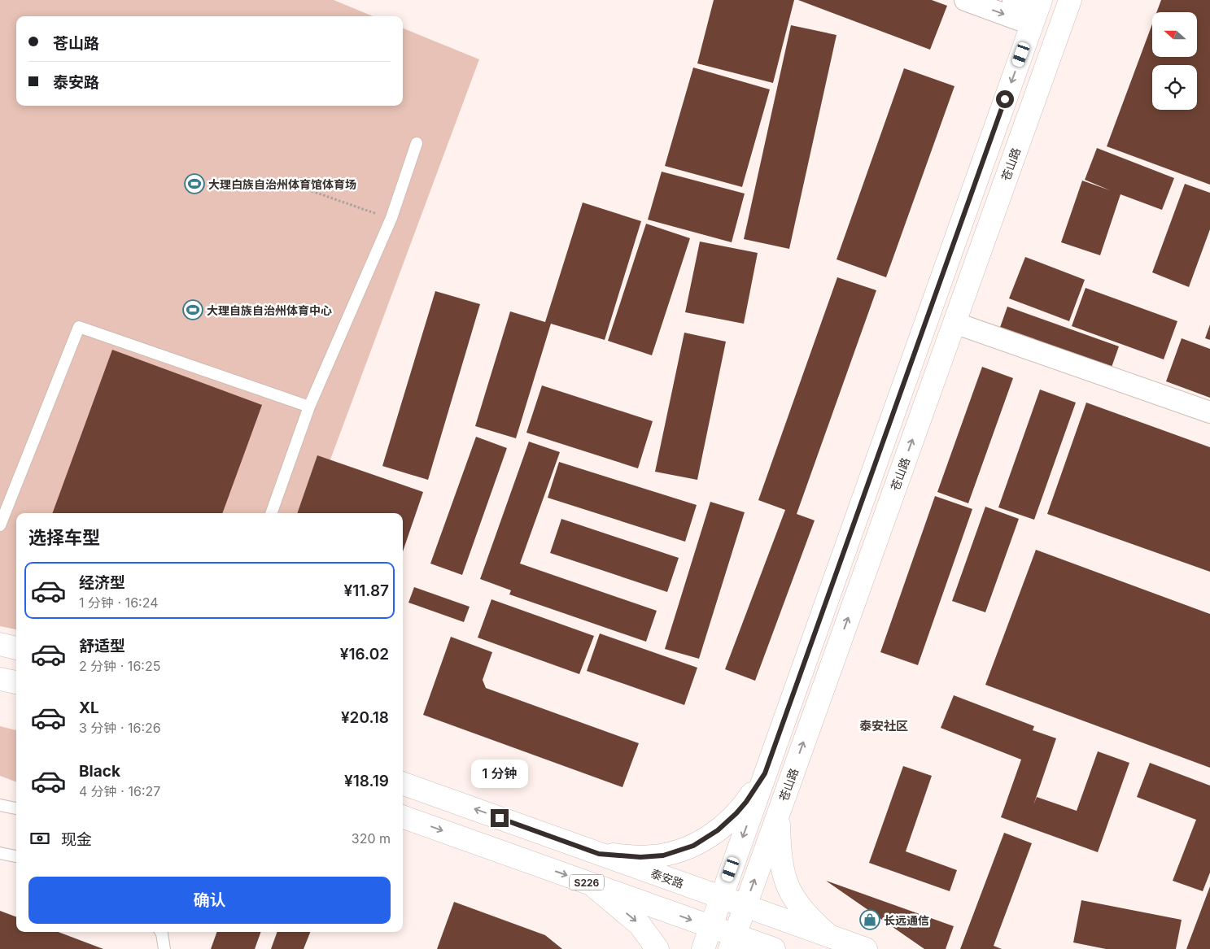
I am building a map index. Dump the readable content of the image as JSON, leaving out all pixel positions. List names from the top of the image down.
{
  "streets": {
    "main road": ["苍山路", "泰安路", "S226"]
  },
  "crossings": [
    ["苍山路", "泰安路"],
    ["苍山路", "S226"]
  ],
  "districts": ["泰安社区"],
  "places": {
    "sports": ["大理白族自治州体育馆体育场", "大理自族自治州体育中心"],
    "shop": ["长远通信"]
  },
  "north": "left",
  "page": {
    "banner": ["苍山路", "泰安路"],
    "heading": "选择车型",
    "list": [
      {
        "name": "经济型",
        "note": "1 分钟 · 16:24",
        "value": "¥11.87"
      },
      {
        "name": "舒适型",
        "note": "2 分钟 · 16:25",
        "value": "¥16.02"
      },
      {
        "name": "XL",
        "note": "3 分钟 · 16:26",
        "value": "¥20.18"
      },
      {
        "name": "Black",
        "note": "4 分钟 · 16:27",
        "value": "¥18.19"
      }
    ],
    "bubble": "1 分钟",
    "pay": ["现金", "320 m"],
    "buttons": "确认"
  }
}
